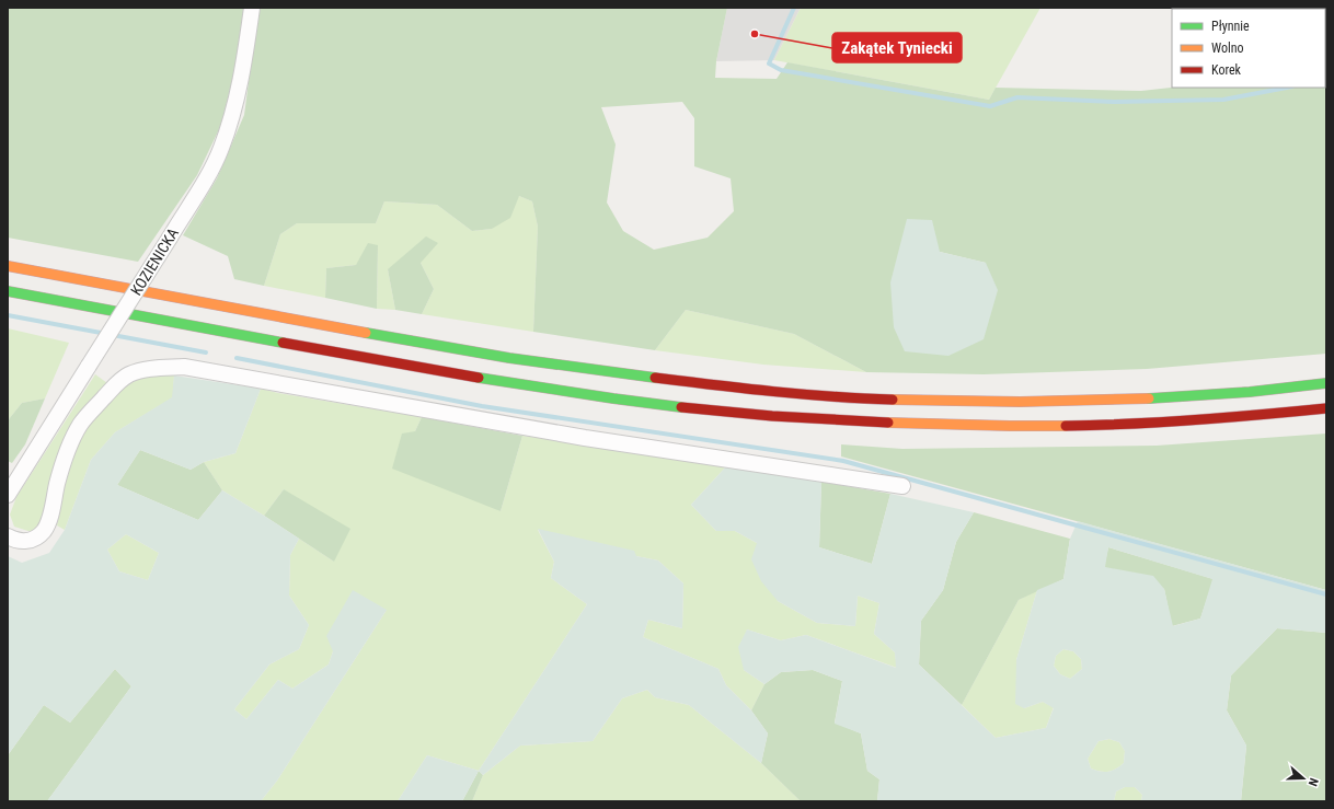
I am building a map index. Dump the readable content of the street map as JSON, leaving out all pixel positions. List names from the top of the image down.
{
  "streets": {
    "street": ["KOZIENICKA"]
  },
  "places": ["Zakątek Tyniecki"],
  "legend": ["Płynnie", "Wolno", "Korek"],
  "north": "right"
}
